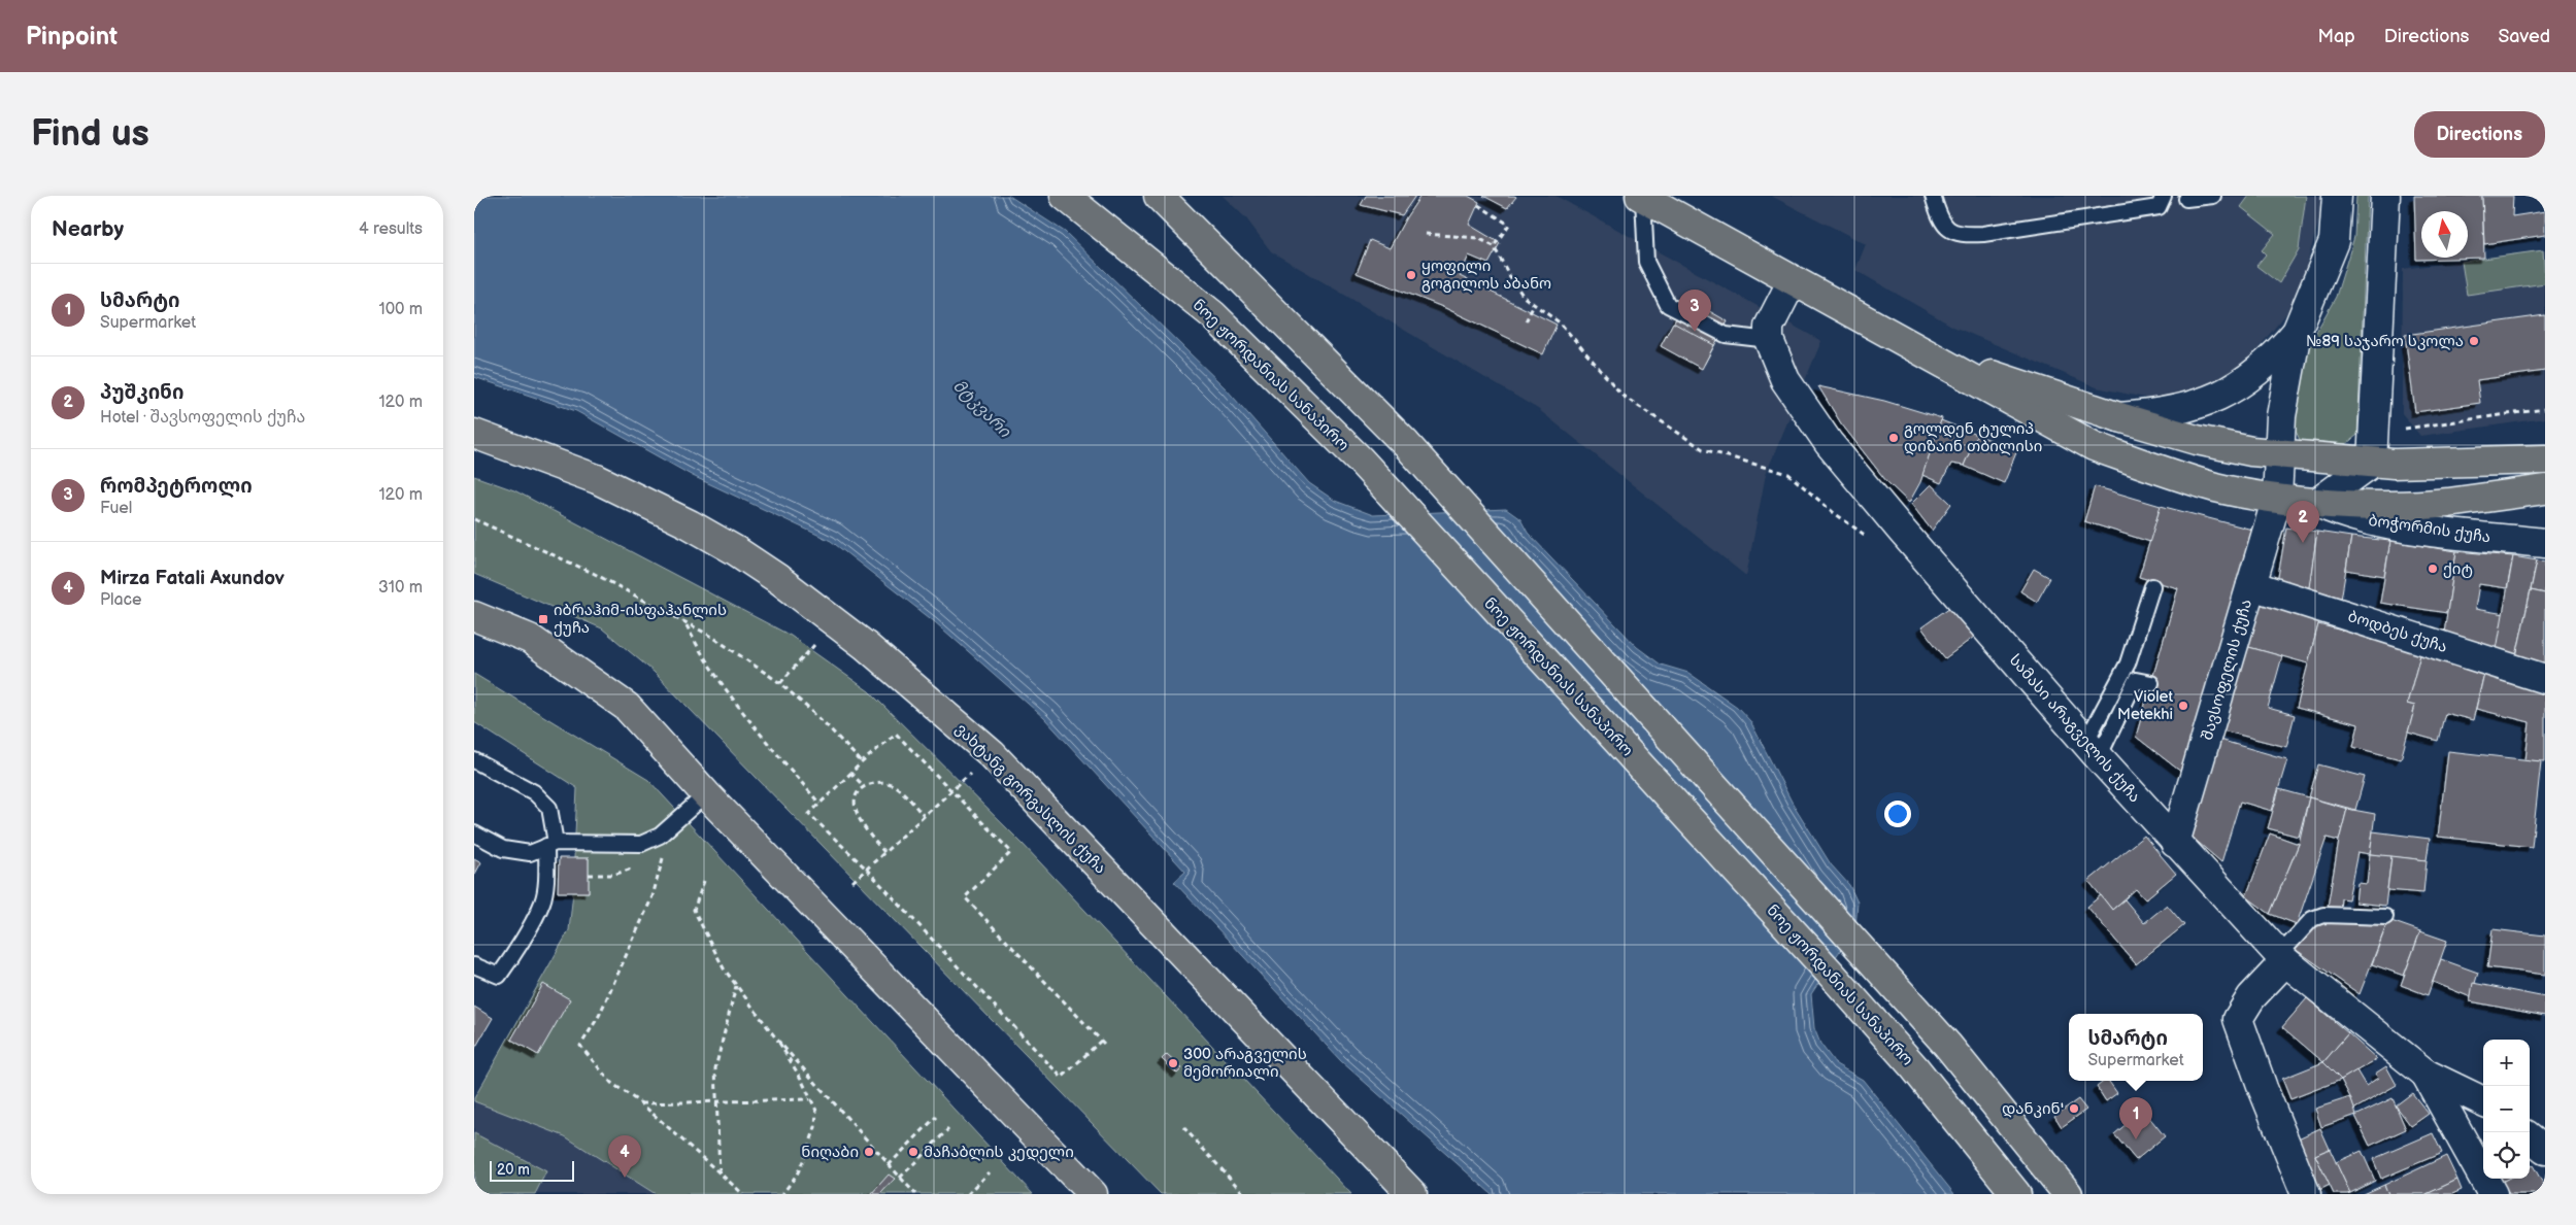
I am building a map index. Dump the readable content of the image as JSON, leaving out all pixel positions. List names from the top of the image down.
{
  "streets": {
    "main road": ["ნოე ჟორდანიას სანაპირო", "ვახტანგ გორგასლის ქუჩა"],
    "street": [
      "ბოჭორმის ქუჩა",
      "ბოდბეს ქუჩა",
      "შავსოფელის ქუჩა",
      "სამასი არაგველის ქუჩა"
    ]
  },
  "crossings": [
    ["ბოდბეს ქუჩა", "შავსოფელის ქუჩა"],
    ["შავსოფელის ქუჩა", "სამასი არაგველის ქუჩა"]
  ],
  "water": ["მტკვარი"],
  "places": {
    "other": [
      "ყოფილი გოგილოს აბანო",
      "№89 საჯარო სკოლა",
      "გოლდენ ტულიპ დიზაინ თბილისი",
      "ქიტ",
      "Violet Metekhi",
      "300 არაგველის მემორიალი",
      "დანკინ'",
      "ნიღაბი",
      "მაჩაბლის კედელი"
    ],
    "transit": ["იბრაჰიმ-ისფაჰანლის ქუჩა"]
  },
  "scale_bar": "20 m",
  "north": "top",
  "page": {
    "header": "Pinpoint",
    "nav": ["Map", "Directions", "Saved"],
    "buttons": "Directions",
    "title": "Find us",
    "heading": ["Nearby", "4 results"],
    "list": [
      {
        "mark": "1",
        "name": "სმარტი",
        "note": "Supermarket",
        "value": "100 m"
      },
      {
        "mark": "2",
        "name": "პუშკინი",
        "note": "Hotel · შავსოფელის ქუჩა",
        "value": "120 m"
      },
      {
        "mark": "3",
        "name": "რომპეტროლი",
        "note": "Fuel",
        "value": "120 m"
      },
      {
        "mark": "4",
        "name": "Mirza Fatali Axundov",
        "note": "Place",
        "value": "310 m"
      }
    ],
    "pins": [
      "3",
      "2",
      "1",
      "4"
    ],
    "popup": ["სმარტი", "Supermarket"],
    "map_buttons": ["+", "−"],
    "scale": "20 m"
  }
}
